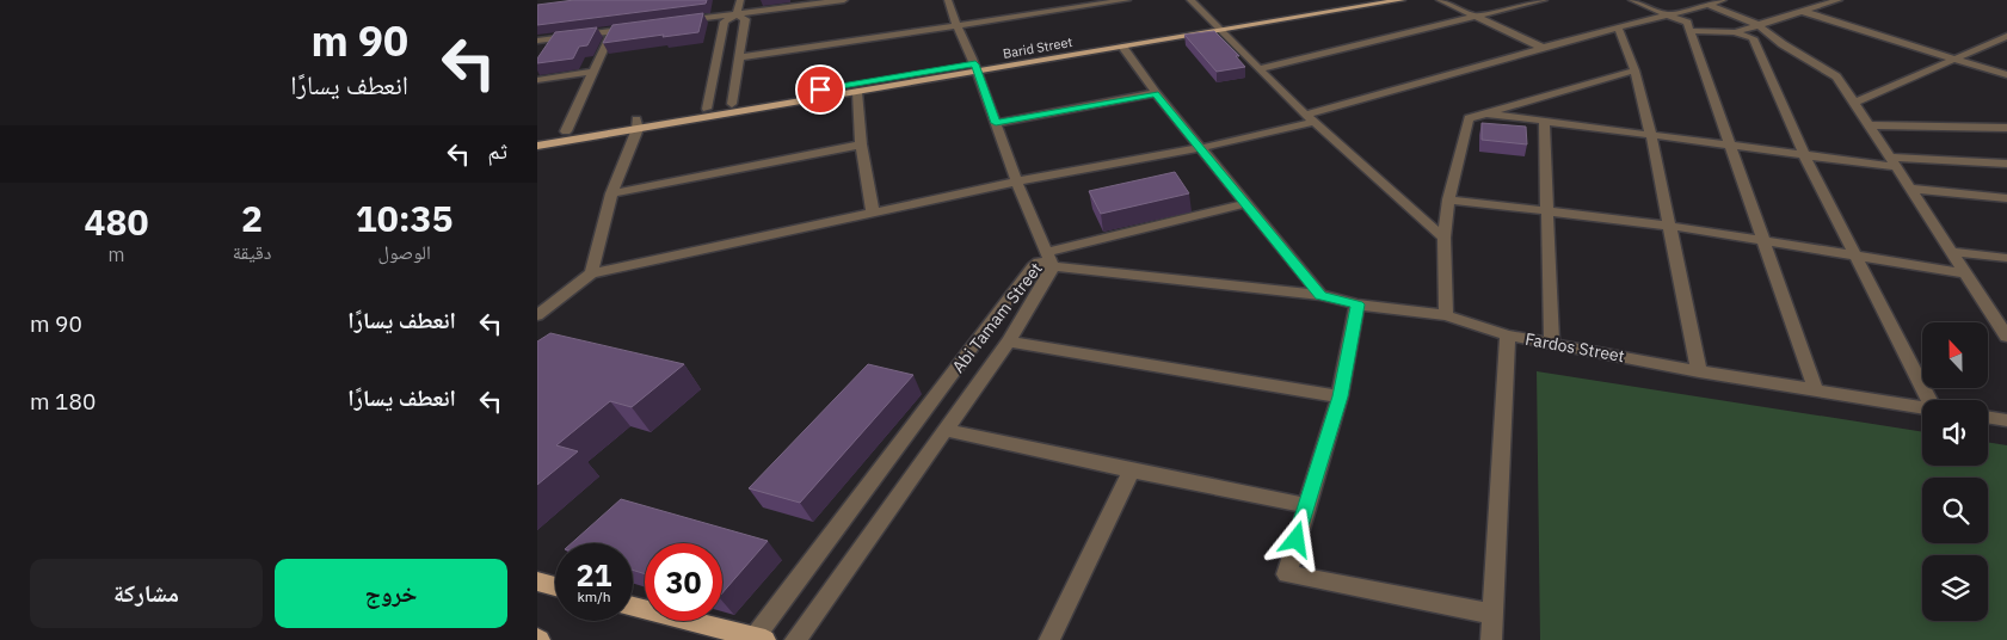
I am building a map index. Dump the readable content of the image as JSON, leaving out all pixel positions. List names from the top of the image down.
{
  "streets": {
    "main road": ["Barid Street"],
    "street": ["Abi Tamam Street", "Fardos Street"]
  },
  "north": "top",
  "page": {
    "turn": ["90 m", "انعطف يسارًا"],
    "then": "ثم",
    "eta": [
      "10:35",
      "الوصول",
      "2",
      "دقيقة",
      "480",
      "m"
    ],
    "list": [
      {
        "name": "انعطف يسارًا",
        "value": "90 m"
      },
      {
        "name": "انعطف يسارًا",
        "value": "180 m"
      }
    ],
    "speed": "21 km/h",
    "limit": "30",
    "buttons": ["خروج", "مشاركة"]
  }
}
